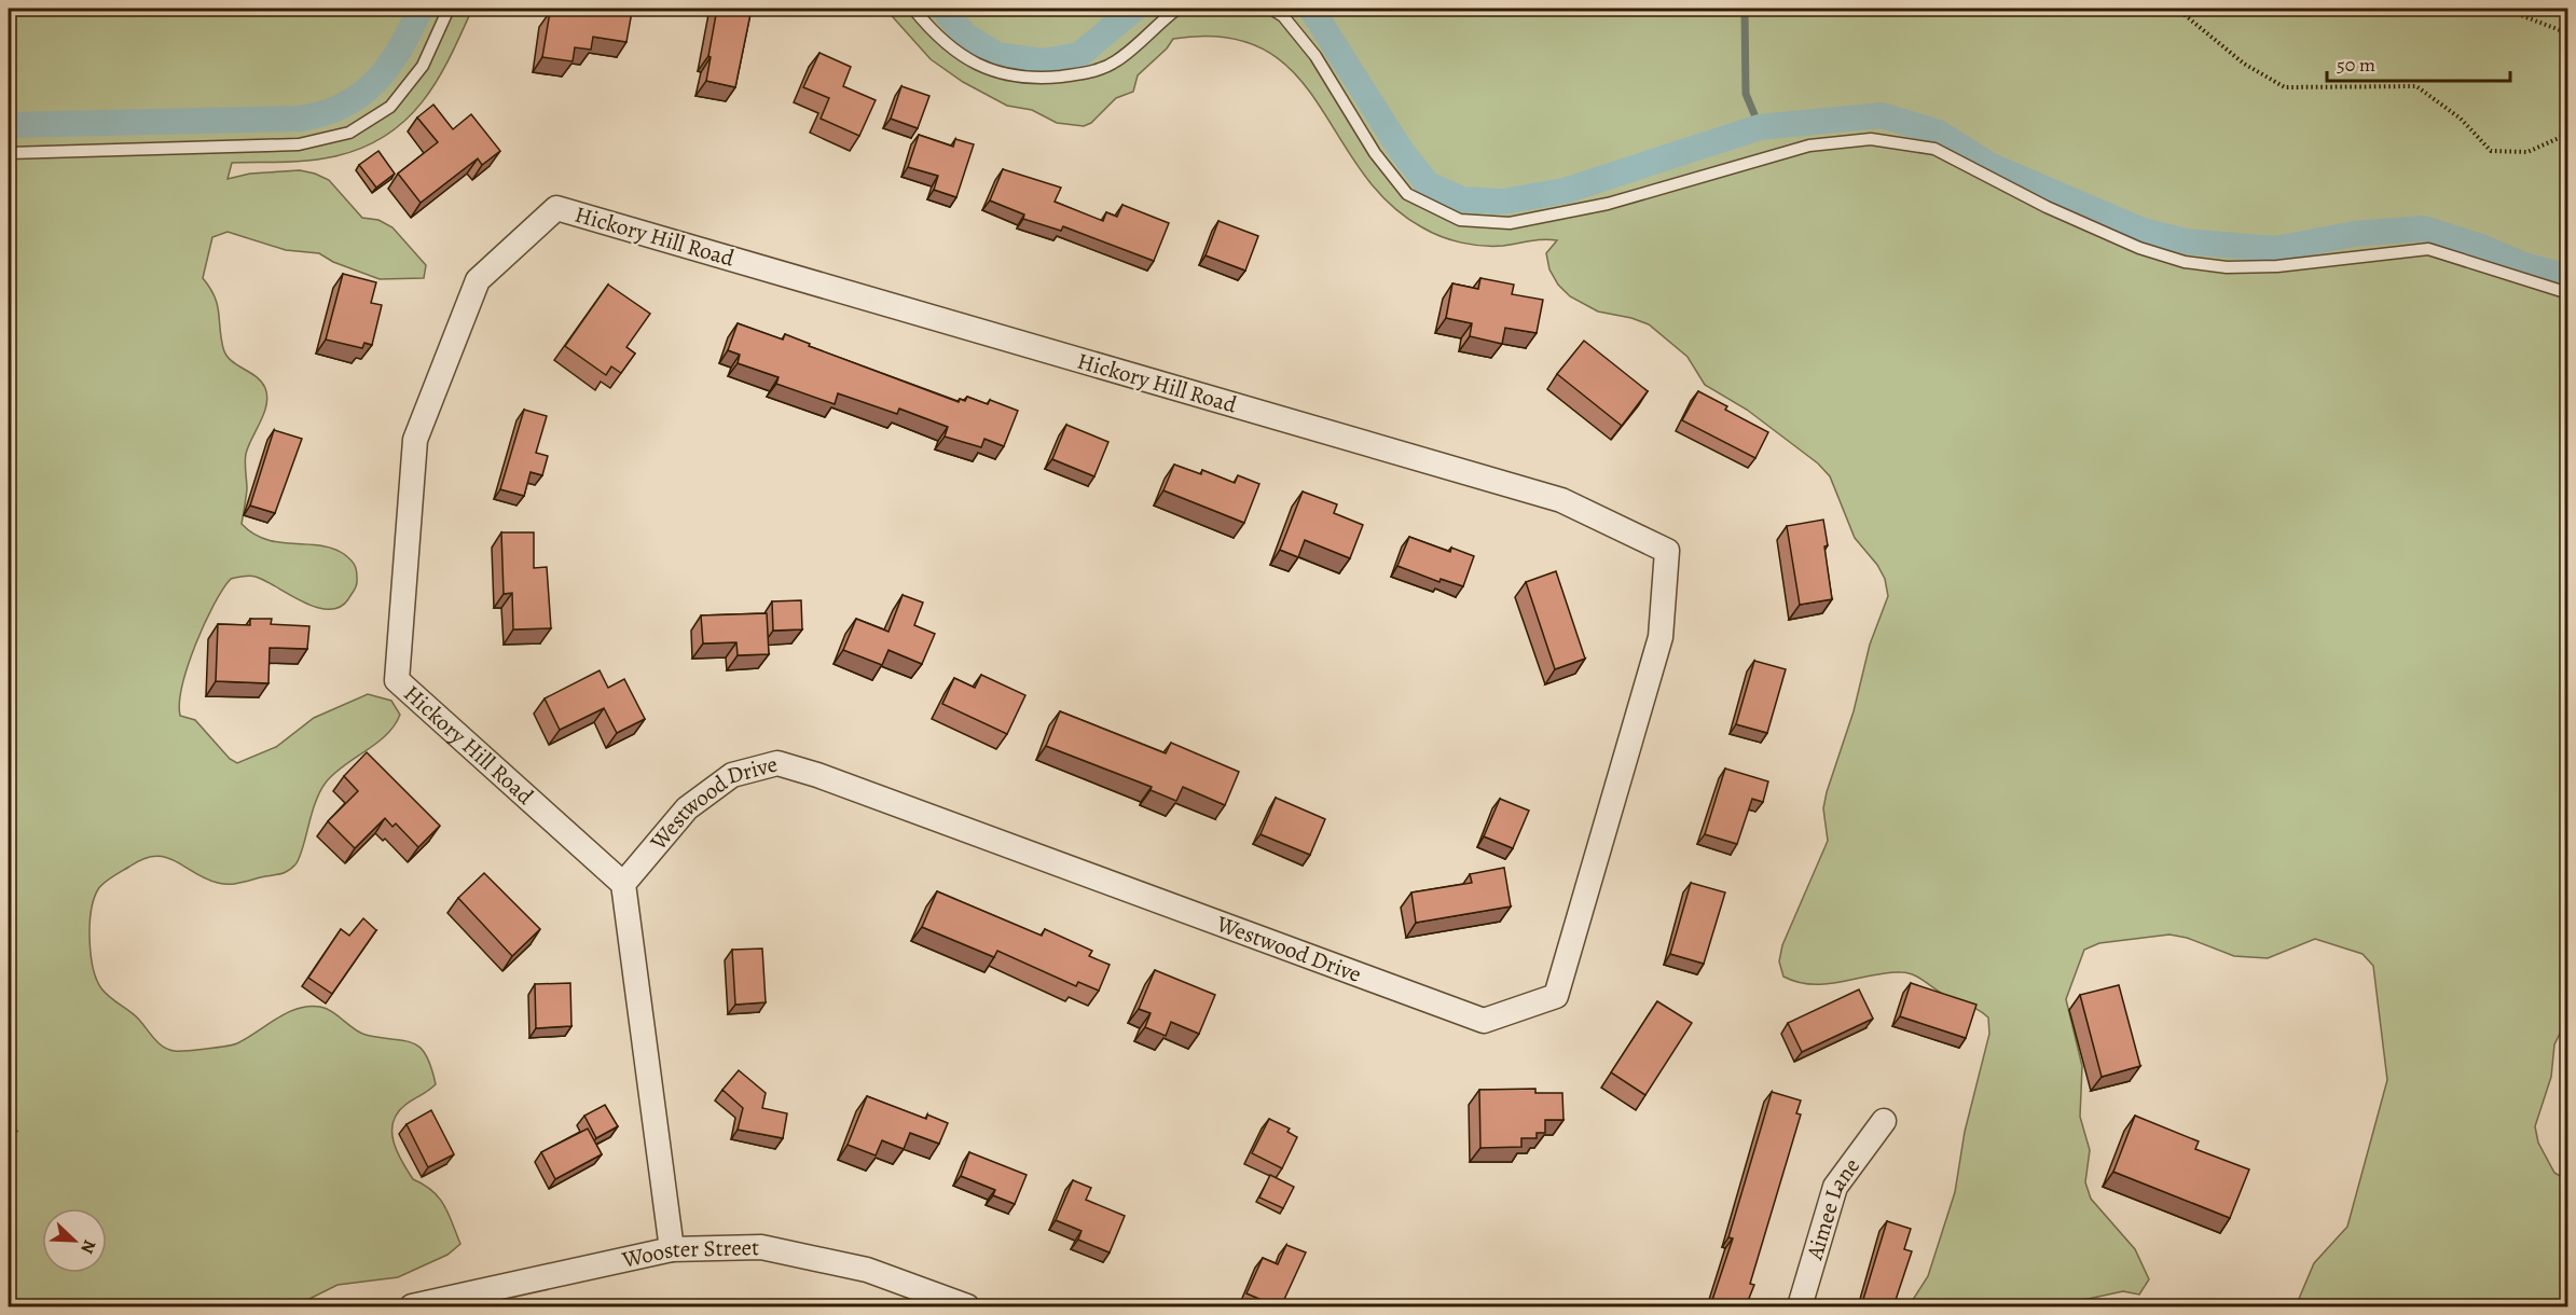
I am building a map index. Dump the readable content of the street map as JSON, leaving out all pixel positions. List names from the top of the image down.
{
  "streets": {
    "street": [
      "Hickory Hill Road",
      "Westwood Drive",
      "Aimee Lane",
      "Wooster Street"
    ]
  },
  "crossings": [
    ["Hickory Hill Road", "Westwood Drive"]
  ],
  "scale_bar": "50 m",
  "north": "bottom right"
}
